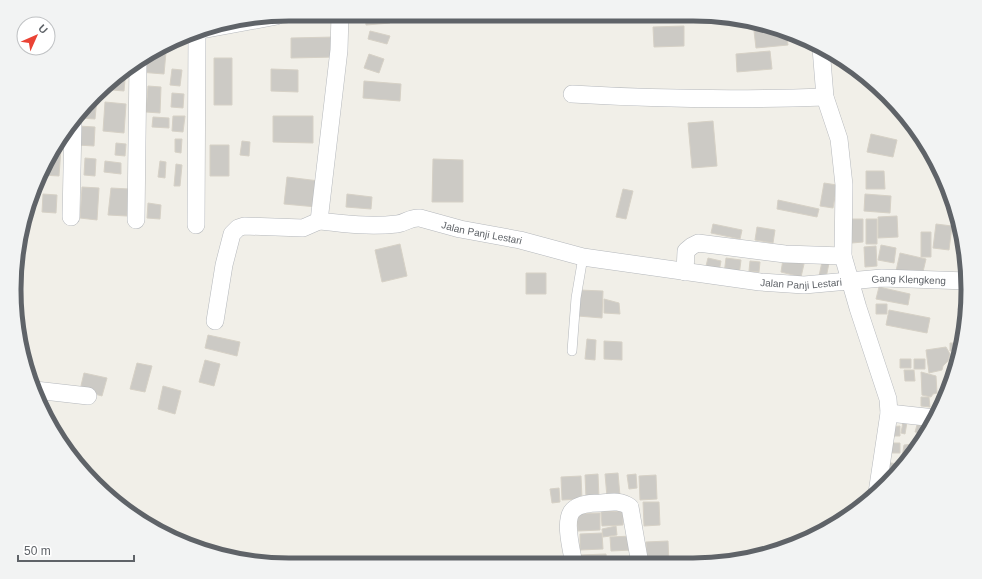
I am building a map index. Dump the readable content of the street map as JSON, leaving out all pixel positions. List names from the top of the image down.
{
  "streets": {
    "street": ["Jalan Panji Lestari", "Gang Klengkeng"]
  },
  "crossings": [
    ["Jalan Panji Lestari", "Gang Klengkeng"]
  ],
  "scale_bar": "50 m",
  "north": "top right"
}
